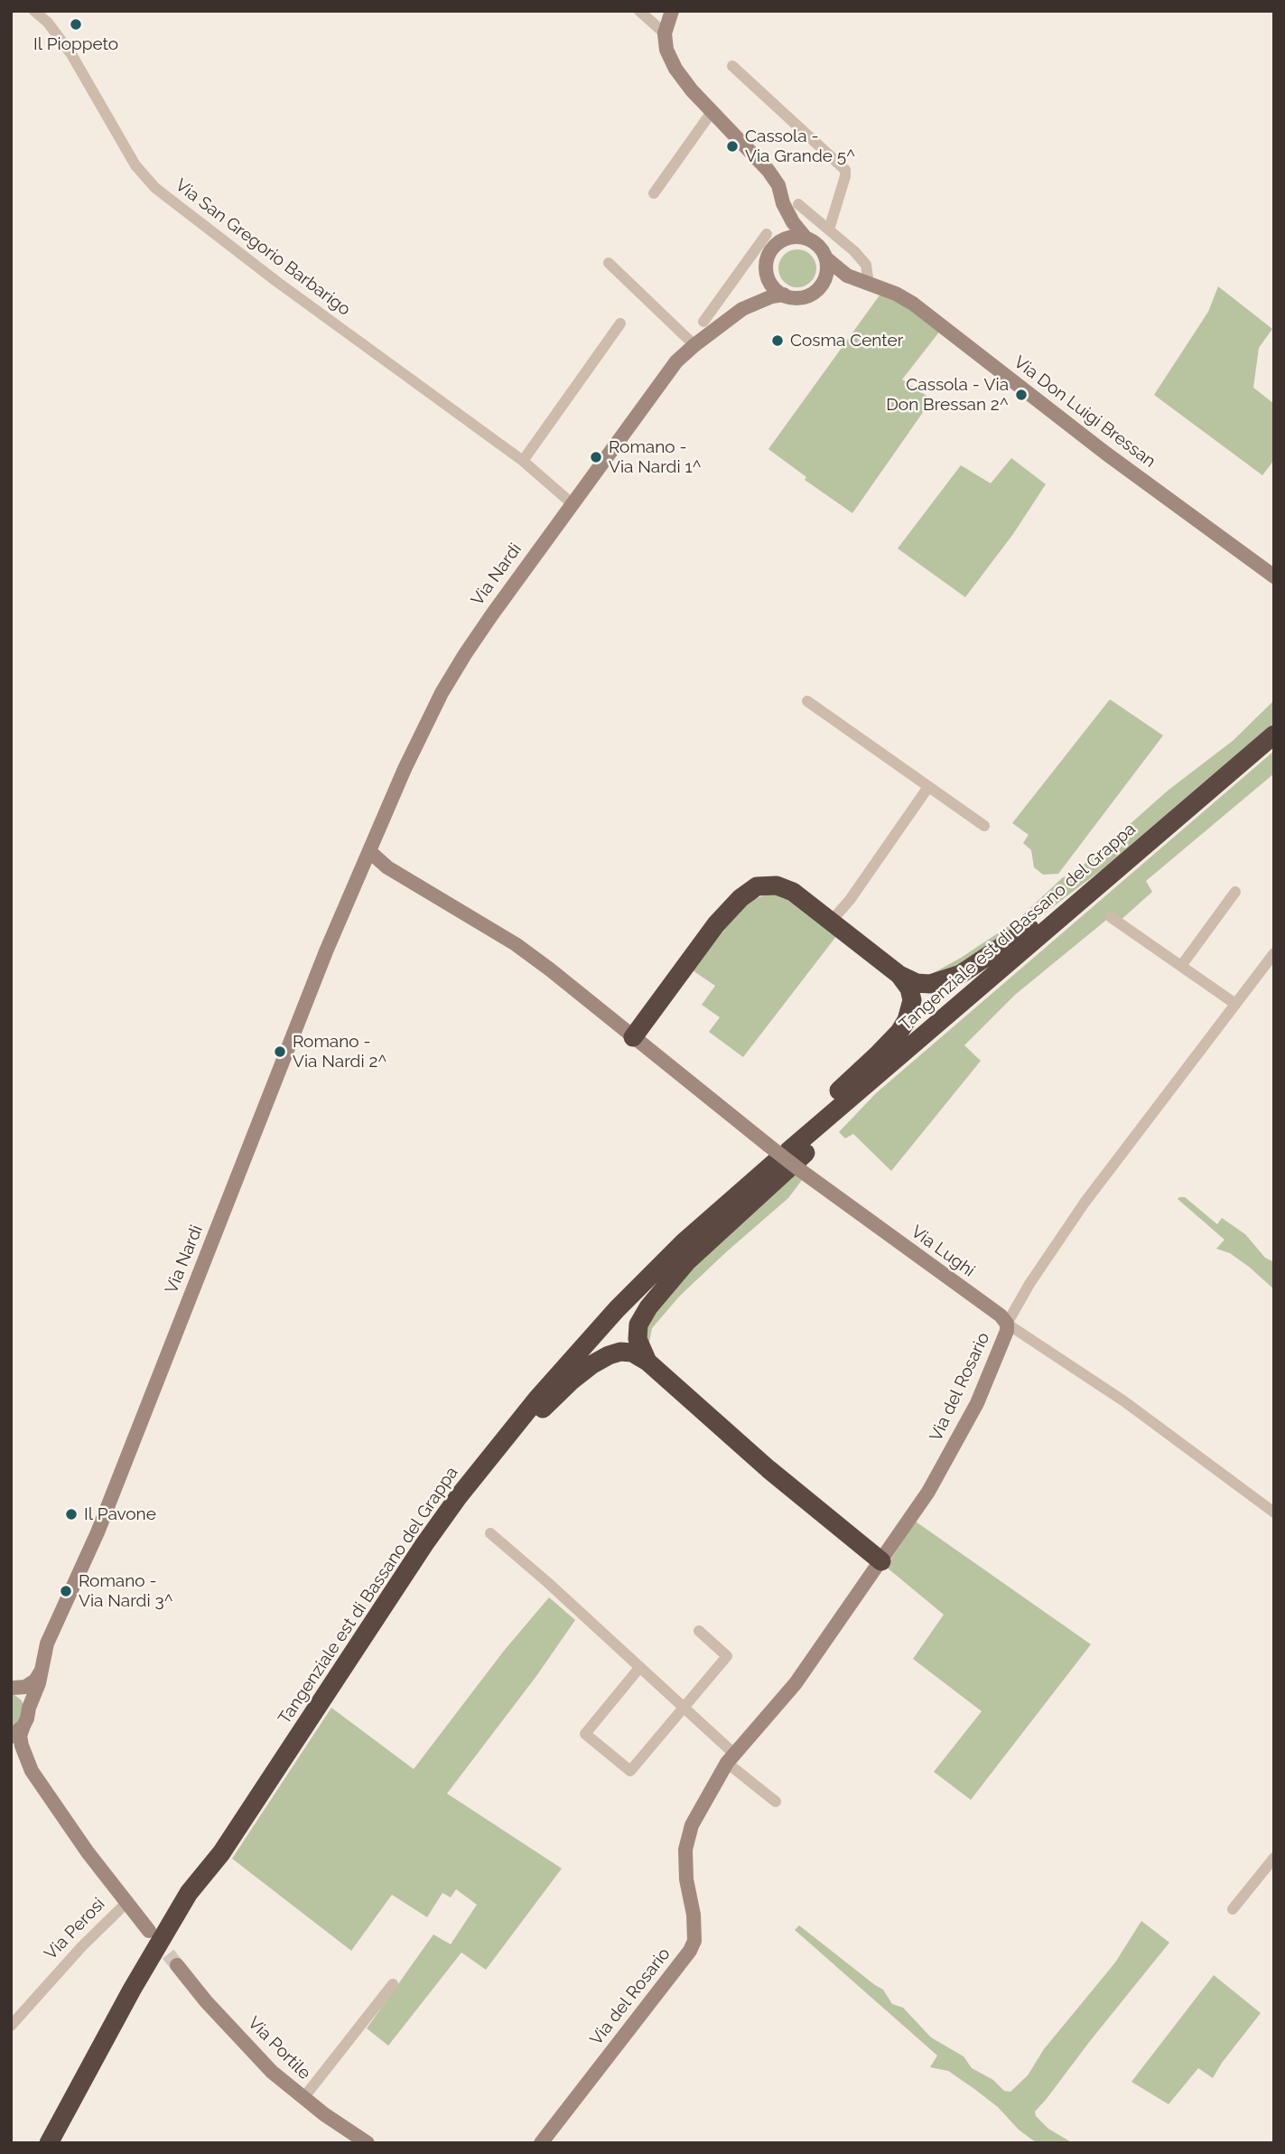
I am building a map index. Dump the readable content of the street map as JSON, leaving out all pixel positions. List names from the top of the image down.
{
  "streets": {
    "highway": ["Tangenziale est di Bassano del Grappa"],
    "main road": [
      "Via Don Luigi Bressan",
      "Via Nardi",
      "Via Lughi",
      "Via del Rosario",
      "Via Perosi",
      "Via Portile"
    ],
    "street": ["Via San Gregorio Barbarigo"]
  },
  "crossings": [
    ["Via San Gregorio Barbarigo", "Via Nardi"],
    ["Via Don Luigi Bressan", "Via Nardi"],
    ["Via Nardi", "Via Lughi"],
    ["Tangenziale est di Bassano del Grappa", "Via Lughi"],
    ["Via Lughi", "Via del Rosario"]
  ],
  "places": [
    "Il Pioppeto",
    "Cassola - Via Grande 5^",
    "Cosma Center",
    "Cassola - Via Don Bressan 2^",
    "Romano - Via Nardi 1^",
    "Romano - Via Nardi 2^",
    "Il Pavone",
    "Romano - Via Nardi 3^"
  ]
}
